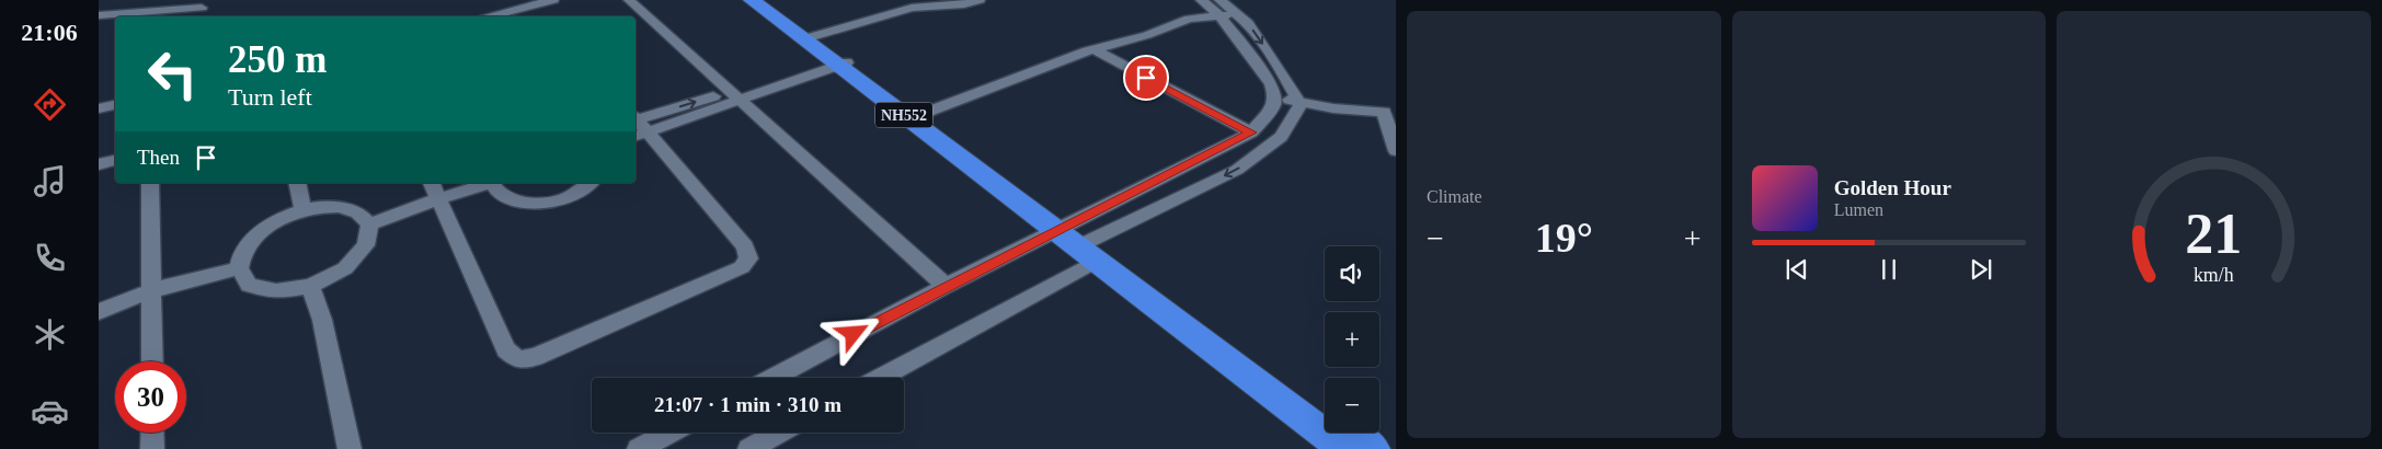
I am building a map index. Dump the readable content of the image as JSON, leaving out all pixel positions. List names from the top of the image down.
{
  "streets": {
    "highway": ["NH552"]
  },
  "page": {
    "tabs": "21:06",
    "tile": "Climate",
    "turn": ["250 m", "Turn left"],
    "then": "Then",
    "song": ["Golden Hour", "Lumen"],
    "heat": ["−", "19°", "+"],
    "map_buttons": ["+", "−"],
    "limit": "30",
    "trip": "21:07 · 1 min · 310 m",
    "gauge": ["21", "km/h"]
  }
}
